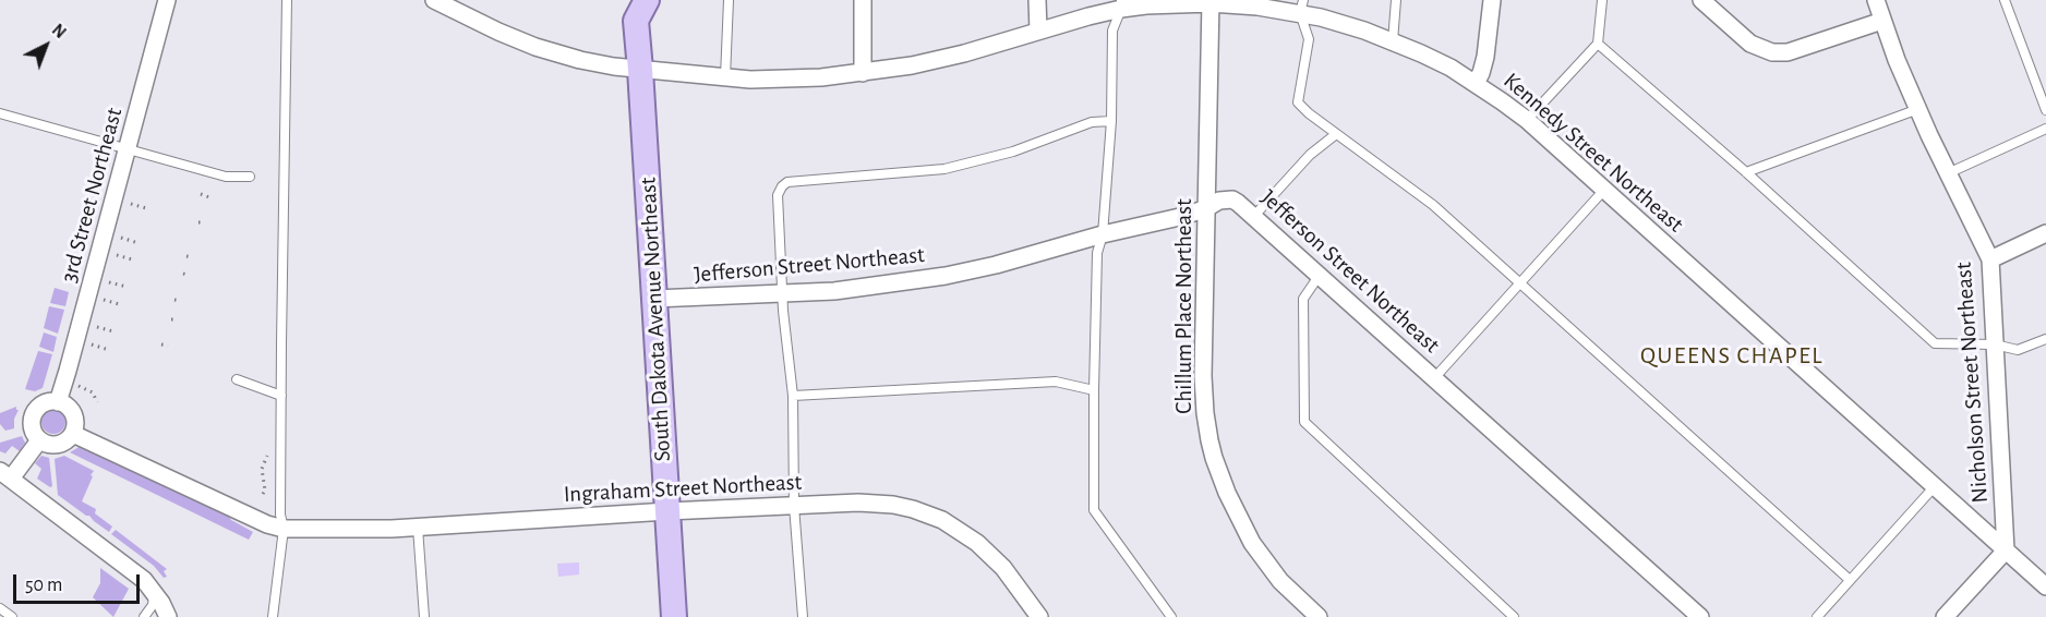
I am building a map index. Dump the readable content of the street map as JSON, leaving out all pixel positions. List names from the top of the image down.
{
  "streets": {
    "main road": ["South Dakota Avenue Northeast"],
    "street": [
      "Kennedy Street Northeast",
      "3rd Street Northeast",
      "Jefferson Street Northeast",
      "Chillum Place Northeast",
      "Nicholson Street Northeast",
      "Ingraham Street Northeast"
    ]
  },
  "crossings": [
    ["Kennedy Street Northeast", "Chillum Place Northeast"],
    ["Kennedy Street Northeast", "South Dakota Avenue Northeast"],
    ["Kennedy Street Northeast", "Nicholson Street Northeast"],
    ["3rd Street Northeast", "Ingraham Street Northeast"],
    ["Jefferson Street Northeast", "Chillum Place Northeast"],
    ["Jefferson Street Northeast", "South Dakota Avenue Northeast"],
    ["South Dakota Avenue Northeast", "Ingraham Street Northeast"]
  ],
  "districts": ["QUEENS CHAPEL"],
  "scale_bar": "50 m",
  "north": "top right"
}
